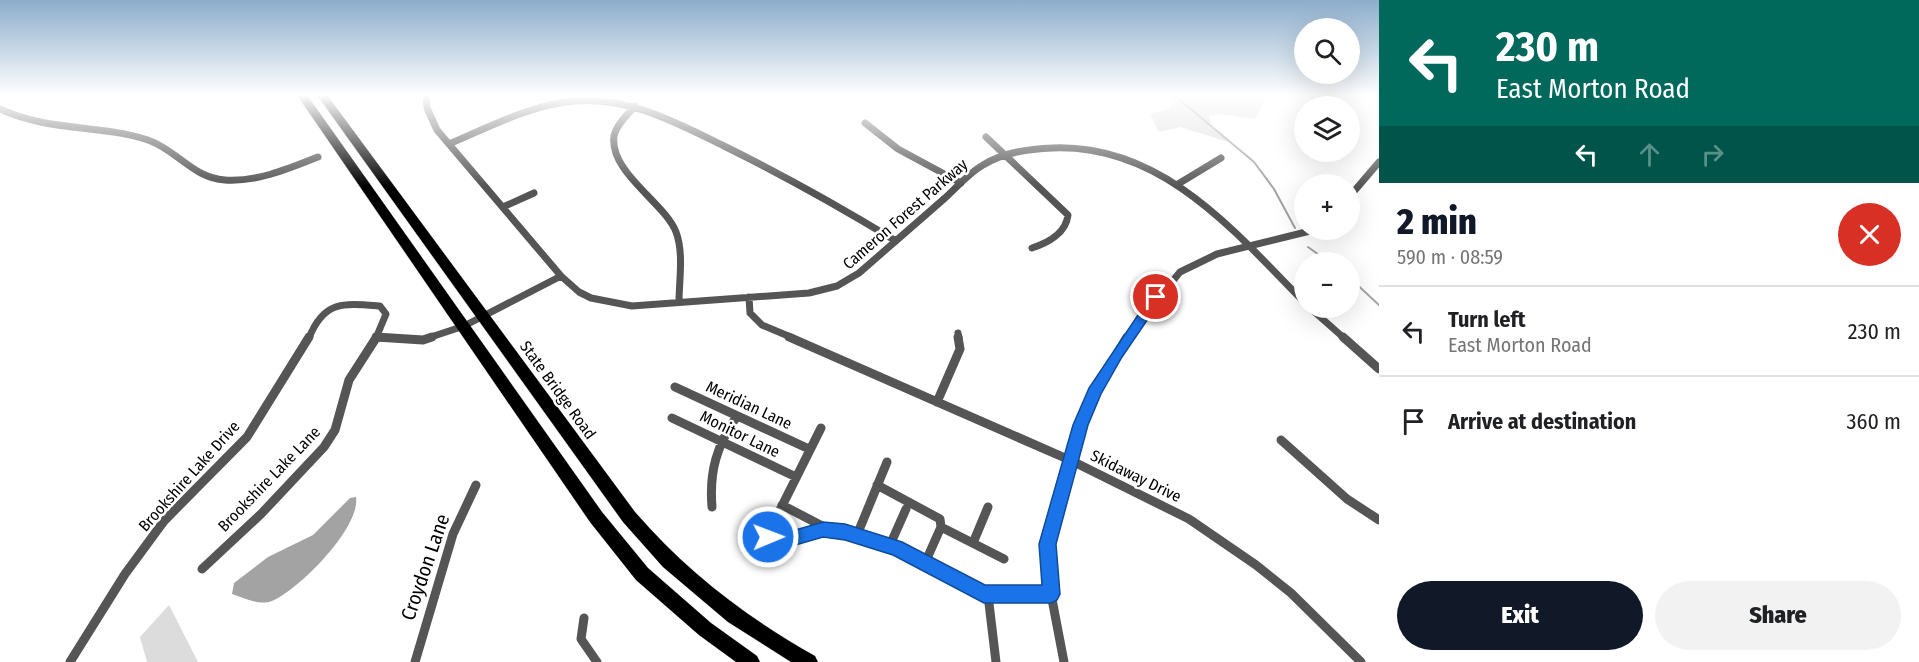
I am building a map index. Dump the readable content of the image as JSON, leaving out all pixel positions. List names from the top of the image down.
{
  "streets": {
    "highway": ["State Bridge Road"],
    "street": [
      "Cameron Forest Parkway",
      "Meridian Lane",
      "Monitor Lane",
      "Brookshire Lake Drive",
      "Skidaway Drive",
      "Brookshire Lake Lane",
      "Croydon Lane"
    ]
  },
  "crossings": [
    ["Cameron Forest Parkway", "Skidaway Drive"],
    ["Brookshire Lake Drive", "Brookshire Lake Lane"]
  ],
  "page": {
    "turn": ["230 m", "East Morton Road"],
    "map_buttons": ["+", "−"],
    "heading": ["2 min", "590 m · 08:59"],
    "list": [
      {
        "name": "Turn left",
        "note": "East Morton Road",
        "value": "230 m"
      },
      {
        "name": "Arrive at destination",
        "value": "360 m"
      }
    ],
    "buttons": ["Exit", "Share"]
  }
}
